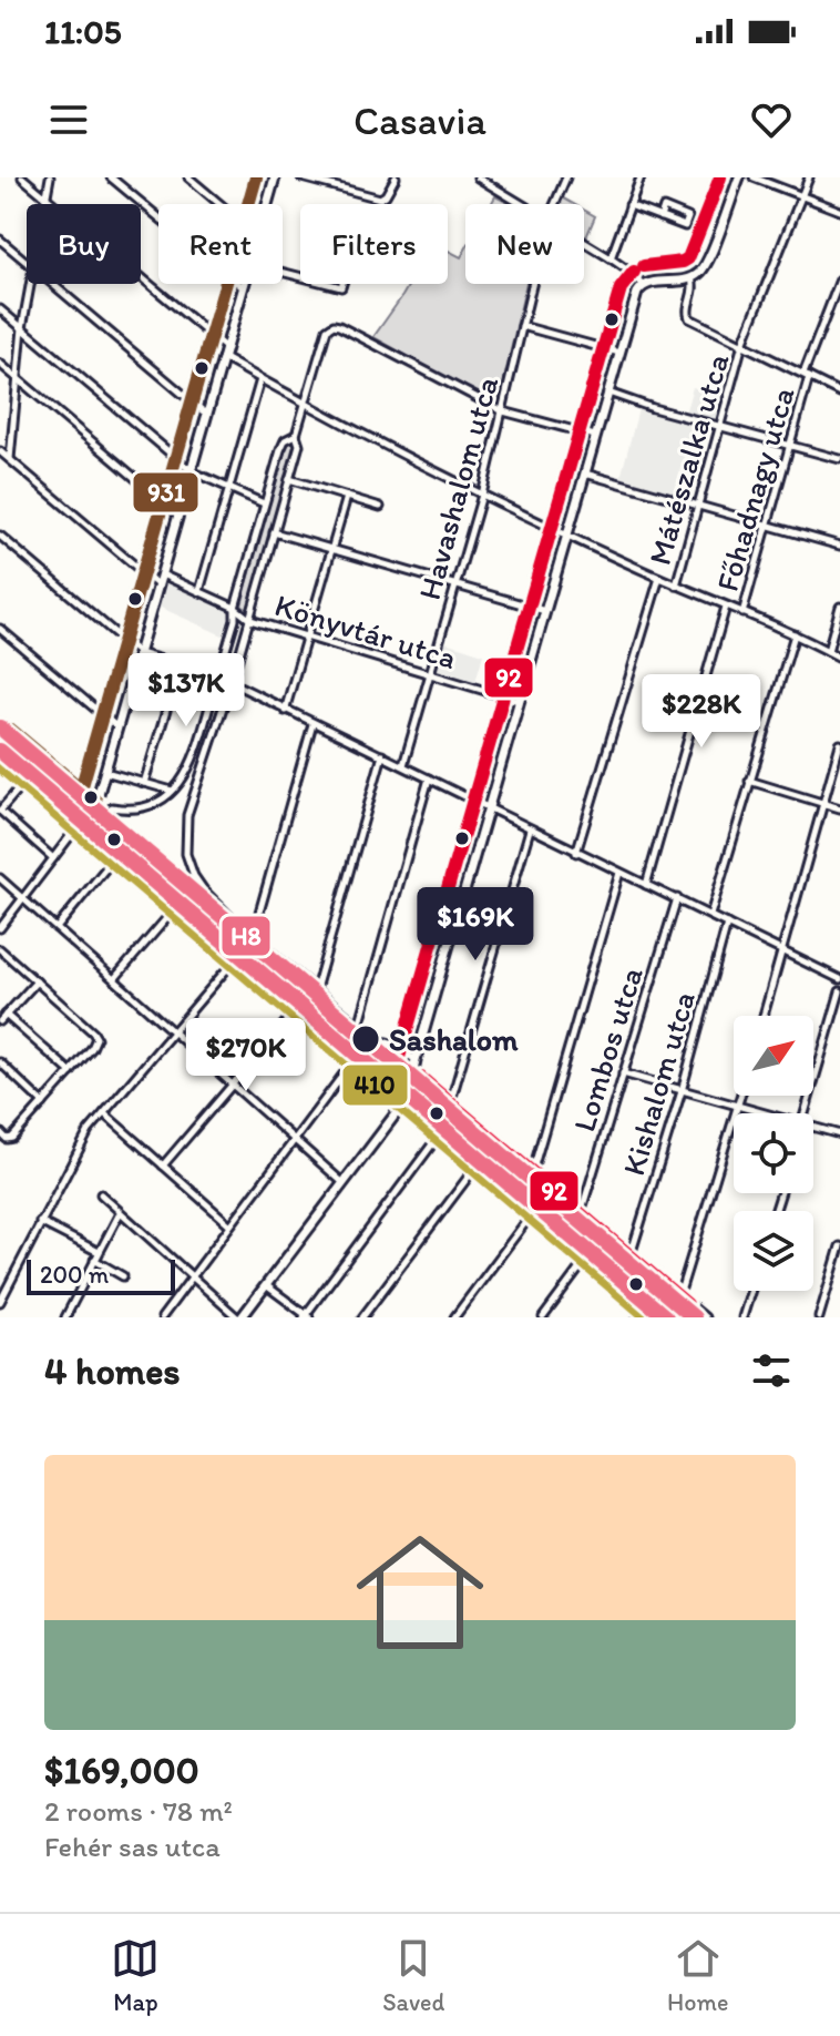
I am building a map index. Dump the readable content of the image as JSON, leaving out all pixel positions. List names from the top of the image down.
{
  "streets": {
    "street": [
      "Mátészalka utca",
      "Havashalom utca",
      "Főhadnagy utca",
      "Könyvtár utca",
      "Lombos utca",
      "Kishalom utca"
    ]
  },
  "crossings": [
    ["Havashalom utca", "Könyvtár utca"]
  ],
  "places": ["Sashalom"],
  "lines": [
    "transit line 92",
    "transit line 931",
    "transit line H8",
    "transit line 410"
  ],
  "scale_bar": "200 m",
  "north": "top right",
  "page": {
    "status": "11:05",
    "header": "Casavia",
    "chip": [
      "Buy",
      "Rent",
      "Filters",
      "New"
    ],
    "price": [
      "$137K",
      "$228K",
      "$169K",
      "$270K"
    ],
    "scale": "200 m",
    "heading": "4 homes",
    "list": [
      {
        "name": "$169,000",
        "note": "2 rooms · 78 m² · Fehér sas utca"
      }
    ],
    "tabs": ["Map", "Saved", "Home"]
  }
}
